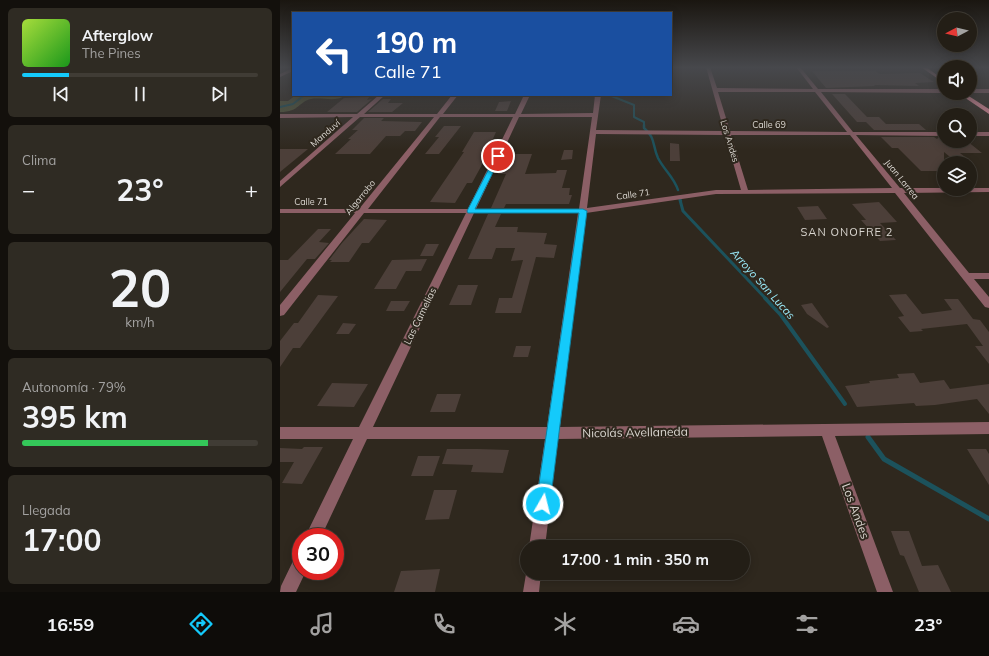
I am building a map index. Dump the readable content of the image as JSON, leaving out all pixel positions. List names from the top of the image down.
{
  "streets": {
    "street": [
      "Calle 69",
      "Manduví",
      "Los Andes",
      "Juan Larrea",
      "Calle 71",
      "Algarrobo",
      "Las Camelias",
      "Nicolás Avellaneda"
    ]
  },
  "crossings": [
    ["Calle 69", "Los Andes"],
    ["Calle 69", "Juan Larrea"],
    ["Los Andes", "Calle 71"],
    ["Los Andes", "Nicolás Avellaneda"],
    ["Juan Larrea", "Calle 71"],
    ["Calle 71", "Algarrobo"],
    ["Calle 71", "Las Camelias"],
    ["Las Camelias", "Nicolás Avellaneda"]
  ],
  "districts": ["SAN ONOFRE 2"],
  "water": ["Arroyo San Lucas"],
  "north": "left",
  "page": {
    "turn": ["190 m", "Calle 71"],
    "song": ["Afterglow", "The Pines"],
    "tile": [
      "Clima",
      ["20", "km/h"],
      ["Autonomía · 79%", "395 km"],
      ["Llegada", "17:00"]
    ],
    "heat": ["−", "23°", "+"],
    "limit": "30",
    "trip": "17:00 · 1 min · 350 m",
    "tabs": ["16:59", "23°"]
  }
}
